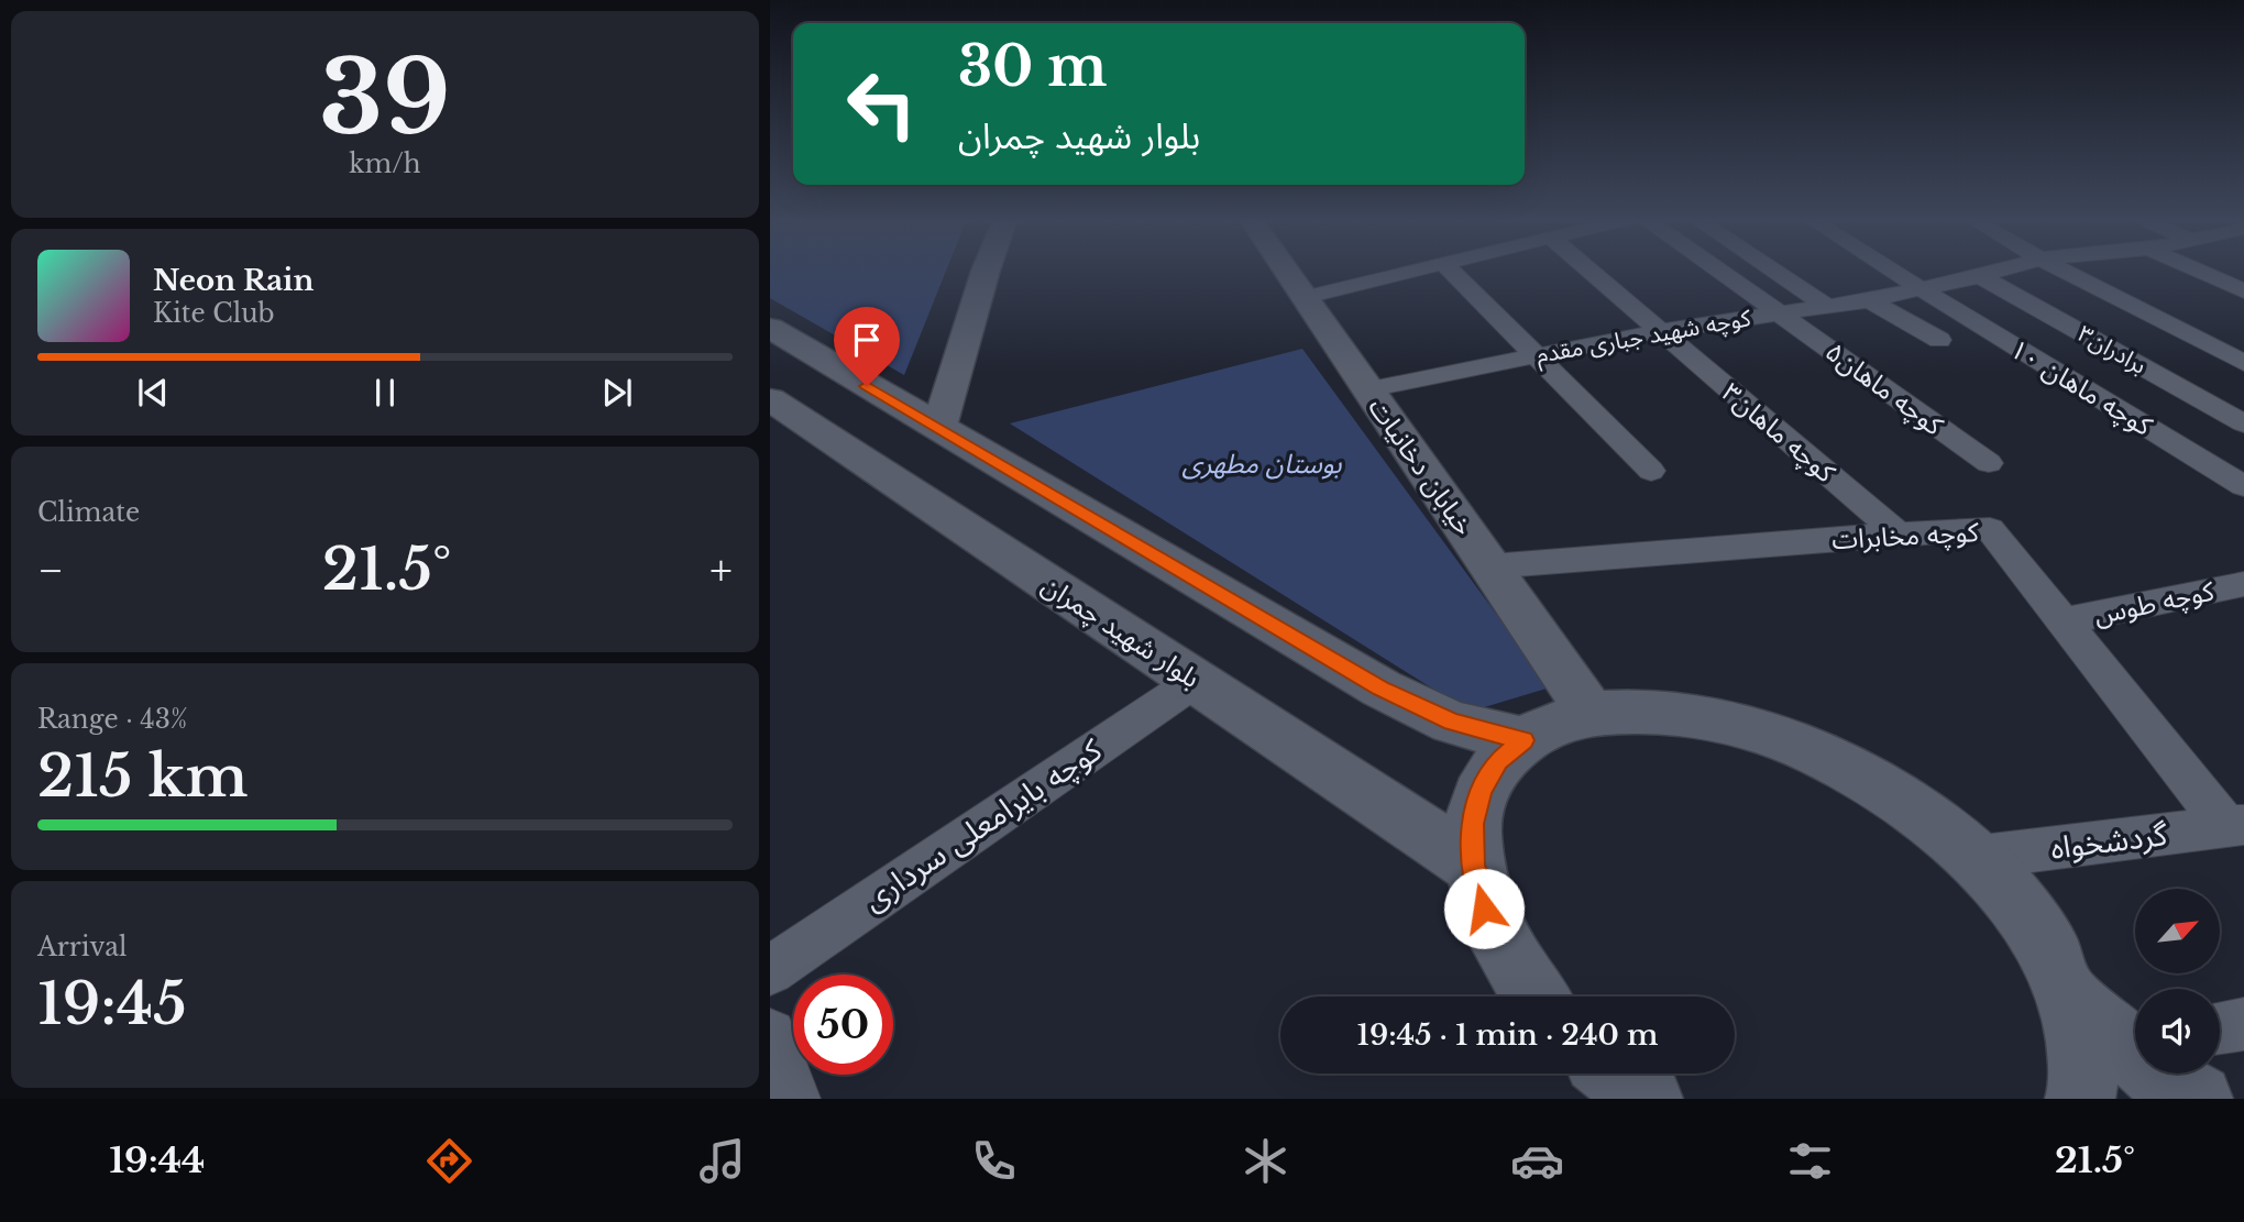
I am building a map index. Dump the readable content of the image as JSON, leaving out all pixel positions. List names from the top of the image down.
{
  "streets": {
    "main road": ["خیابان دخانیات", "بلوار شهید چمران"],
    "street": [
      "کوچه شهید جباری مقدم",
      "برادران۳",
      "کوچه ماهان ۱۰",
      "کوچه ماهان۵",
      "کوچه ماهان۳",
      "کوچه مخابرات",
      "کوچه طوس",
      "کوچه بایرامعلی سرداری",
      "گردشخواه"
    ]
  },
  "crossings": [
    ["کوچه شهید جباری مقدم", "برادران۳"],
    ["کوچه شهید جباری مقدم", "کوچه ماهان ۱۰"],
    ["کوچه شهید جباری مقدم", "کوچه ماهان۵"],
    ["کوچه شهید جباری مقدم", "کوچه ماهان۳"],
    ["کوچه شهید جباری مقدم", "خیابان دخانیات"],
    ["کوچه ماهان۳", "کوچه مخابرات"],
    ["خیابان دخانیات", "کوچه مخابرات"],
    ["کوچه مخابرات", "کوچه طوس"],
    ["کوچه مخابرات", "گردشخواه"],
    ["بلوار شهید چمران", "کوچه بایرامعلی سرداری"]
  ],
  "parks": ["بوستان مطهری"],
  "north": "top right",
  "page": {
    "tile": [
      ["39", "km/h"],
      "Climate",
      ["Range · 43%", "215 km"],
      ["Arrival", "19:45"]
    ],
    "turn": ["30 m", "بلوار شهید چمران"],
    "song": ["Neon Rain", "Kite Club"],
    "heat": ["−", "21.5°", "+"],
    "limit": "50",
    "trip": "19:45 · 1 min · 240 m",
    "tabs": ["19:44", "21.5°"]
  }
}
